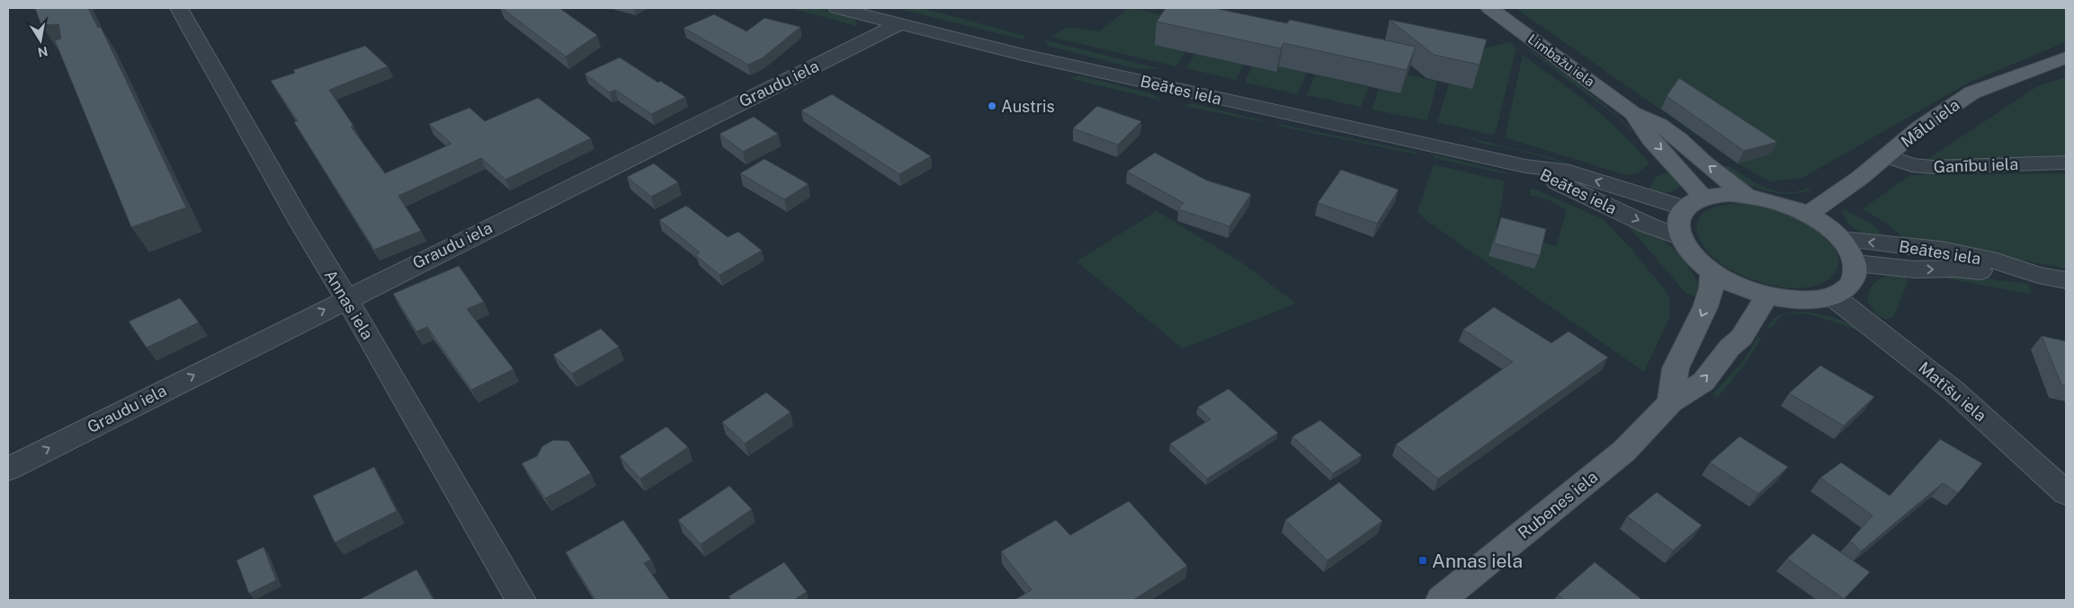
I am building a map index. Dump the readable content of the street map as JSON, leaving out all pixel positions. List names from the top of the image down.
{
  "streets": {
    "main road": ["Limbažu iela", "Mālu iela", "Rubenes iela"],
    "street": [
      "Graudu iela",
      "Beātes iela",
      "Ganību iela",
      "Annas iela",
      "Matīšu iela"
    ]
  },
  "crossings": [
    ["Limbažu iela", "Beātes iela"],
    ["Graudu iela", "Beātes iela"],
    ["Graudu iela", "Annas iela"],
    ["Mālu iela", "Ganību iela"]
  ],
  "one_way": ["Graudu iela"],
  "places": {
    "other": ["Austris"],
    "transit": ["Annas iela"]
  },
  "north": "bottom"
}
